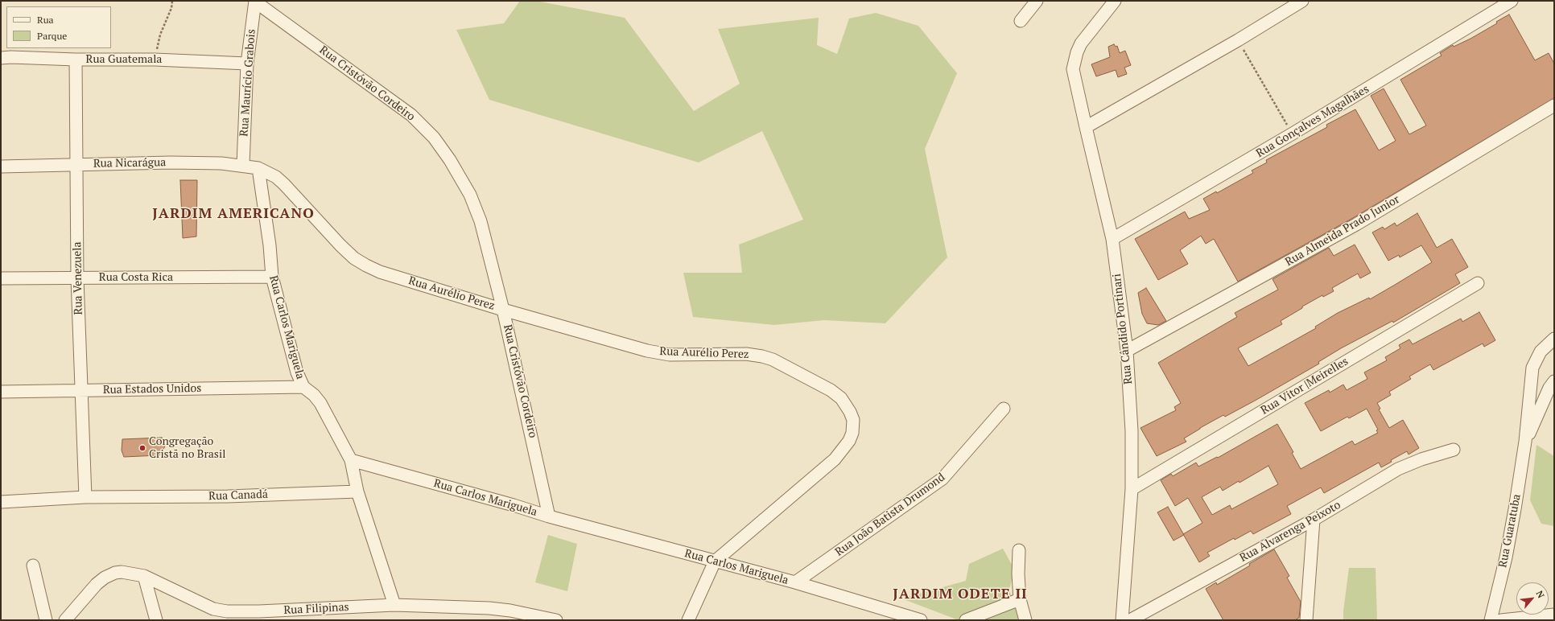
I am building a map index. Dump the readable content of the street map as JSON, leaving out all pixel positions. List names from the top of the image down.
{
  "streets": {
    "street": [
      "Rua Guatemala",
      "Rua Maurício Grabois",
      "Rua Cristóvão Cordeiro",
      "Rua Gonçalves Magalhães",
      "Rua Nicarágua",
      "Rua Almeida Prado Junior",
      "Rua Costa Rica",
      "Rua Venezuela",
      "Rua Aurélio Perez",
      "Rua Carlos Mariguela",
      "Rua Cândido Portinari",
      "Rua Vitor |Meirelles",
      "Rua Estados Unidos",
      "Rua Canadá",
      "Rua João Batista Drumond",
      "Rua Guaratuba",
      "Rua Alvarenga Peixoto",
      "Rua Filipinas"
    ]
  },
  "crossings": [
    ["Rua Guatemala", "Rua Maurício Grabois"],
    ["Rua Guatemala", "Rua Venezuela"],
    ["Rua Maurício Grabois", "Rua Cristóvão Cordeiro"],
    ["Rua Maurício Grabois", "Rua Nicarágua"],
    ["Rua Cristóvão Cordeiro", "Rua Aurélio Perez"],
    ["Rua Cristóvão Cordeiro", "Rua Carlos Mariguela"],
    ["Rua Gonçalves Magalhães", "Rua Cândido Portinari"],
    ["Rua Nicarágua", "Rua Venezuela"],
    ["Rua Nicarágua", "Rua Aurélio Perez"],
    ["Rua Nicarágua", "Rua Carlos Mariguela"],
    ["Rua Almeida Prado Junior", "Rua Cândido Portinari"],
    ["Rua Costa Rica", "Rua Venezuela"],
    ["Rua Costa Rica", "Rua Carlos Mariguela"],
    ["Rua Venezuela", "Rua Estados Unidos"],
    ["Rua Venezuela", "Rua Canadá"],
    ["Rua Aurélio Perez", "Rua Carlos Mariguela"],
    ["Rua Carlos Mariguela", "Rua Estados Unidos"],
    ["Rua Carlos Mariguela", "Rua João Batista Drumond"],
    ["Rua Cândido Portinari", "Rua Vitor |Meirelles"]
  ],
  "districts": ["JARDIM AMERICANO", "JARDIM ODETE II"],
  "places": ["Congregação Cristã no Brasil"],
  "legend": ["Rua", "Parque"],
  "north": "top right"
}
